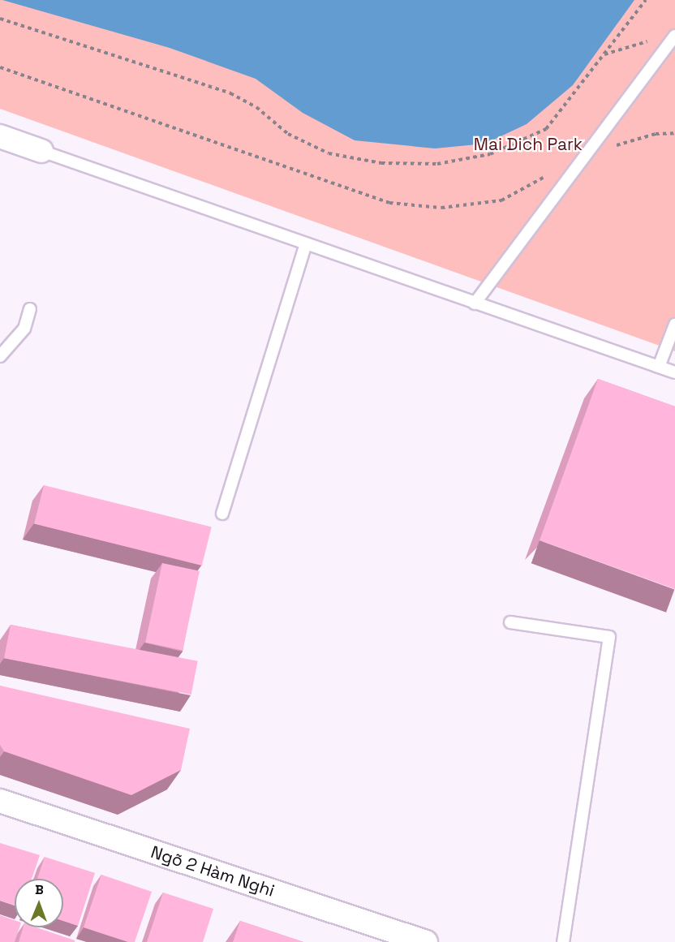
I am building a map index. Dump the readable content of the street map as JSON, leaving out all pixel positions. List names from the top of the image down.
{
  "streets": {
    "street": ["Ngõ 2 Hàm Nghi"]
  },
  "parks": ["Mai Dich Park"],
  "north": "top"
}
